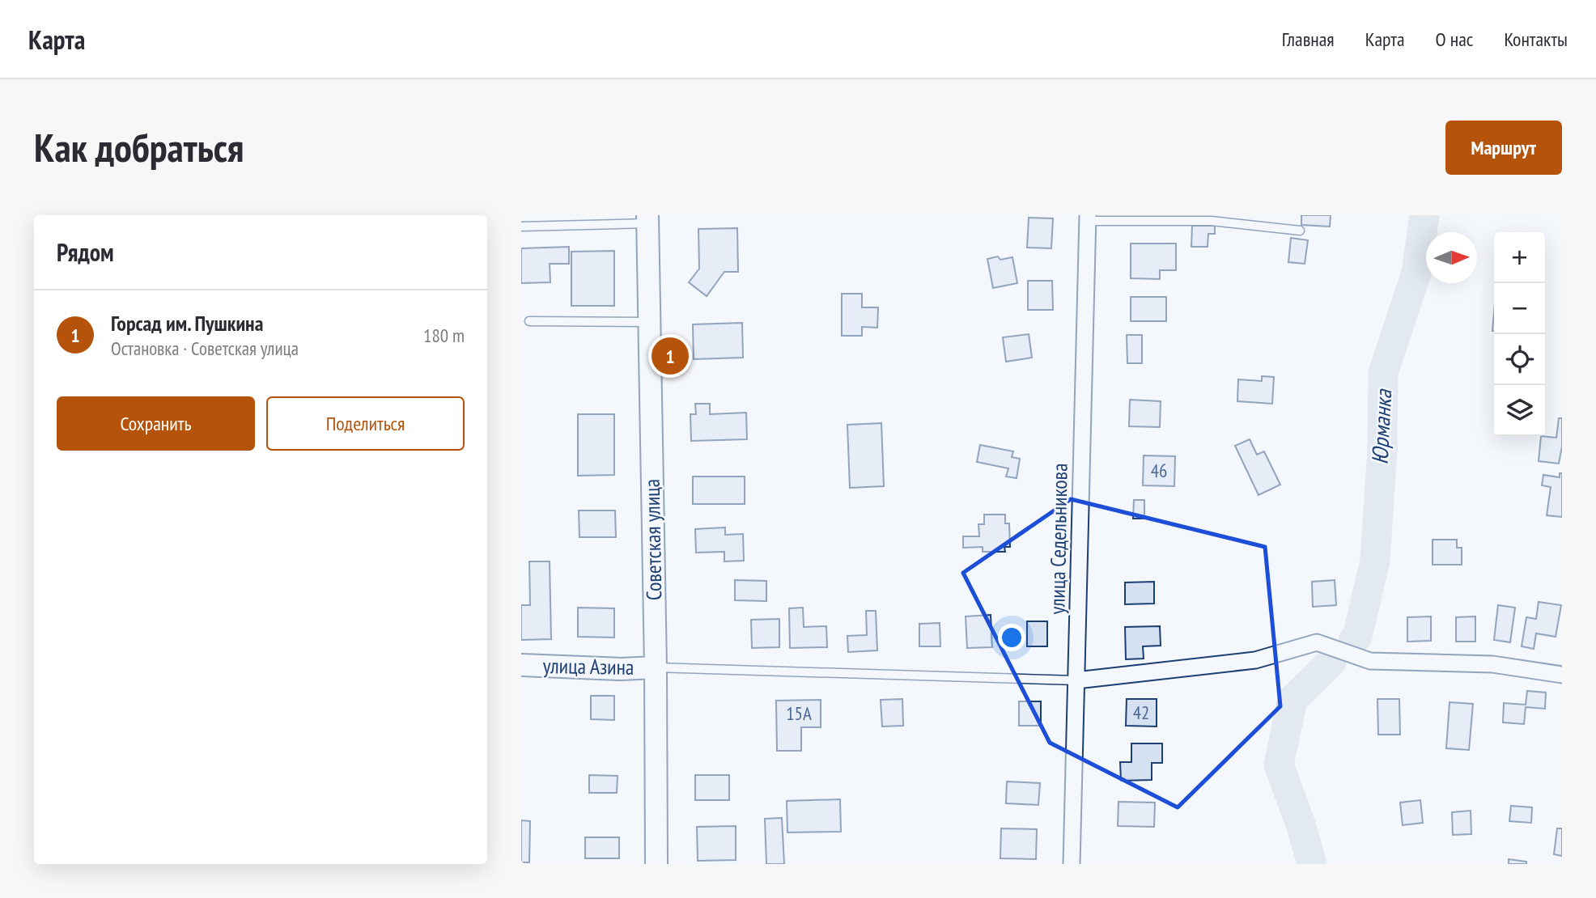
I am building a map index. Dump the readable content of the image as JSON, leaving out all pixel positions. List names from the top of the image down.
{
  "streets": {
    "main road": ["Советская улица", "улица Азина"],
    "street": ["улица Седельникова"]
  },
  "crossings": [
    ["Советская улица", "улица Азина"]
  ],
  "water": ["Юрманка"],
  "house_numbers": ["46", "42", "15А"],
  "north": "right",
  "page": {
    "header": "Карта",
    "nav": [
      "Главная",
      "Карта",
      "О нас",
      "Контакты"
    ],
    "buttons": [
      "Маршрут",
      ["Сохранить", "Поделиться"]
    ],
    "title": "Как добраться",
    "heading": "Рядом",
    "map_buttons": ["+", "−"],
    "list": [
      {
        "mark": "1",
        "name": "Горсад им. Пушкина",
        "note": "Остановка · Советская улица",
        "value": "180 m"
      }
    ],
    "pins": "1"
  }
}
